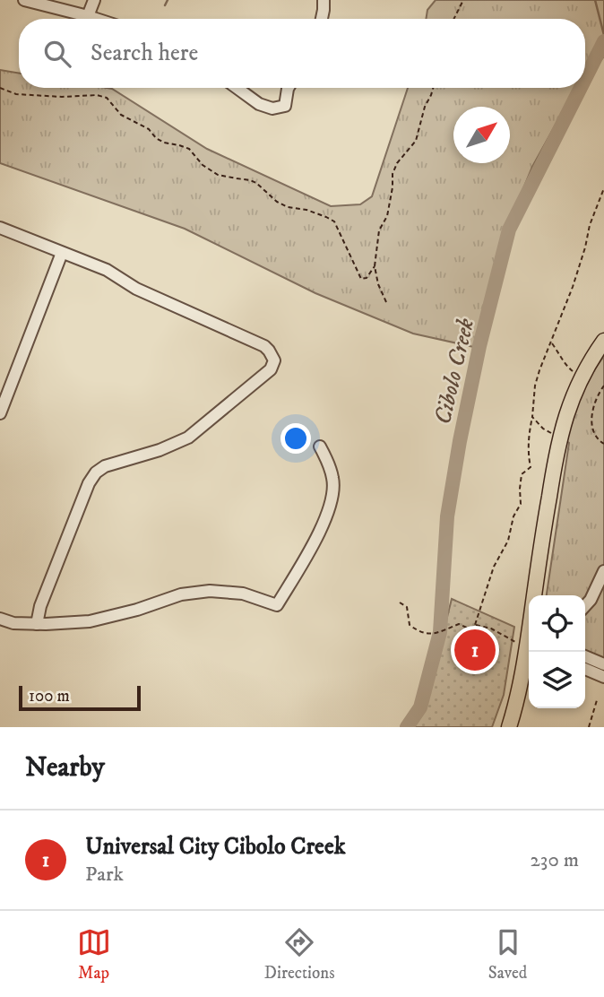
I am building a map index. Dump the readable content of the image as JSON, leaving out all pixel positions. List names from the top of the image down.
{
  "water": ["Cibolo Creek"],
  "scale_bar": "100 m",
  "north": "top right",
  "page": {
    "search": "Search here",
    "pins": "1",
    "scale": "100 m",
    "heading": "Nearby",
    "list": [
      {
        "mark": "1",
        "name": "Universal City Cibolo Creek",
        "note": "Park",
        "value": "230 m"
      }
    ],
    "nav": ["Map", "Directions", "Saved"]
  }
}
